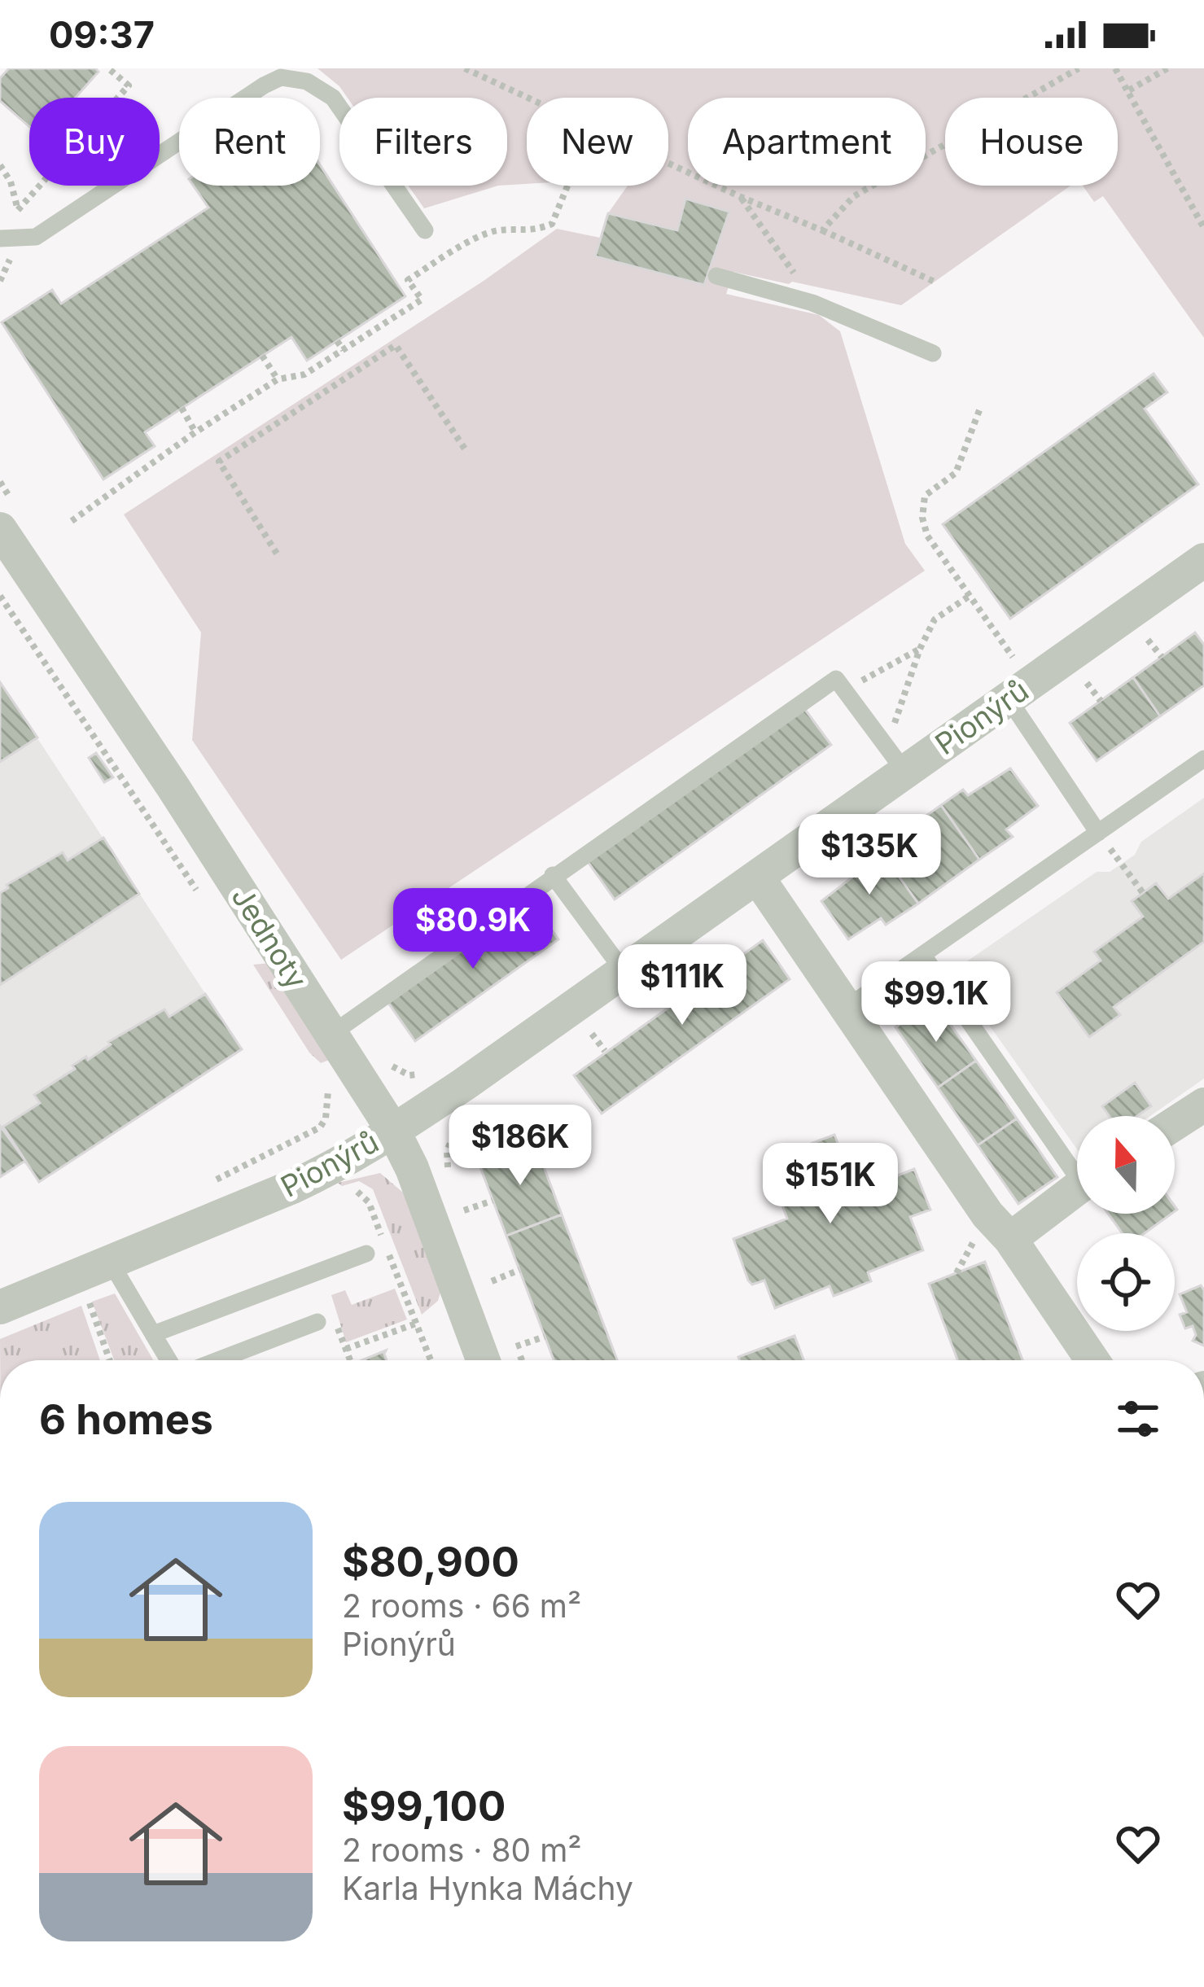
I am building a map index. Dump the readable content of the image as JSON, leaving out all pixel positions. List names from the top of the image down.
{
  "streets": {
    "street": ["Pionýrů", "Jednoty"]
  },
  "crossings": [
    ["Pionýrů", "Jednoty"]
  ],
  "north": "top",
  "page": {
    "status": "09:37",
    "chip": [
      "Buy",
      "Rent",
      "Filters",
      "New",
      "Apartment",
      "House"
    ],
    "price": [
      "$135K",
      "$80.9K",
      "$111K",
      "$99.1K",
      "$186K",
      "$151K"
    ],
    "heading": "6 homes",
    "list": [
      {
        "name": "$80,900",
        "note": "2 rooms · 66 m² · Pionýrů"
      },
      {
        "name": "$99,100",
        "note": "2 rooms · 80 m² · Karla Hynka Máchy"
      }
    ]
  }
}
